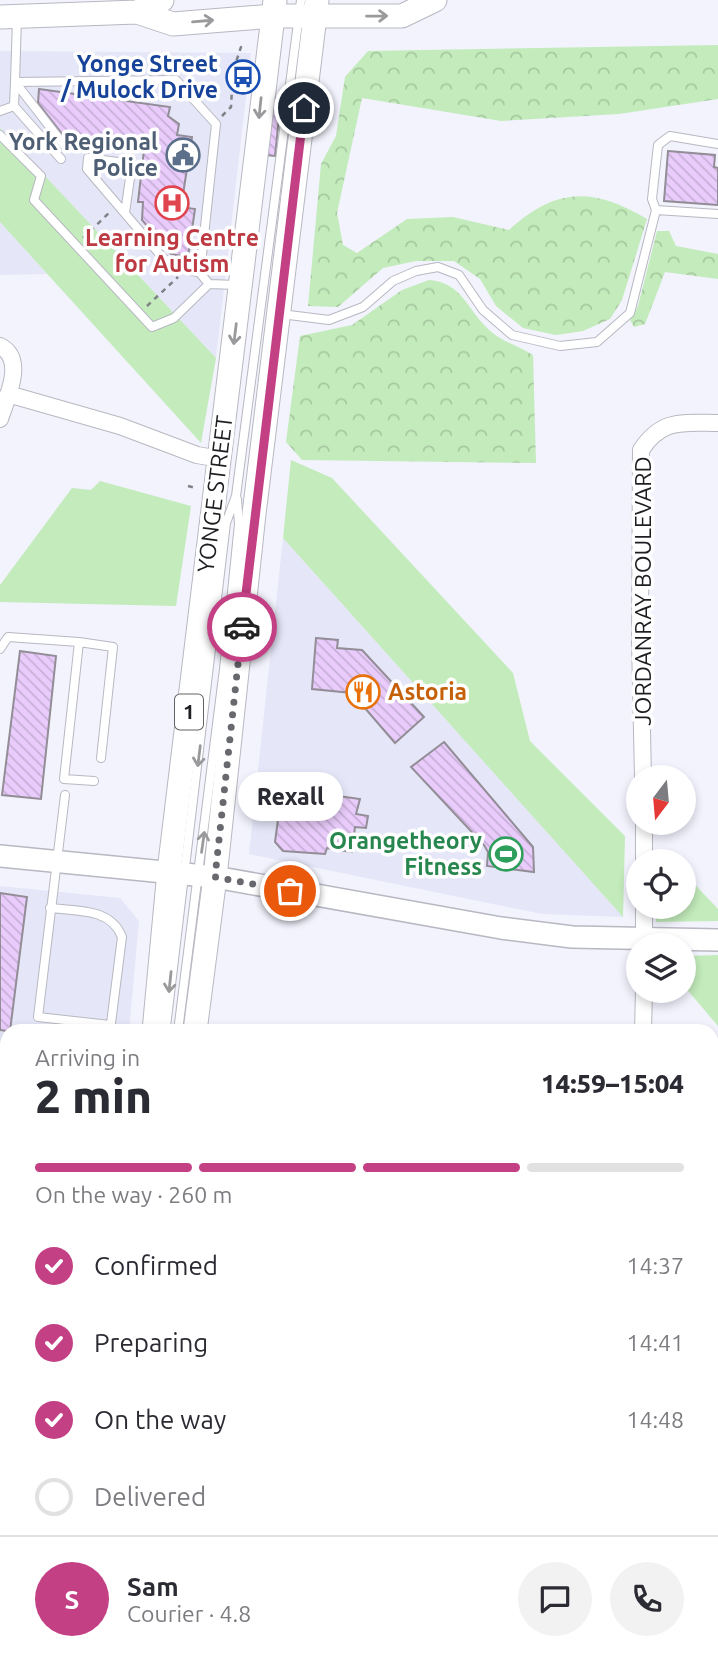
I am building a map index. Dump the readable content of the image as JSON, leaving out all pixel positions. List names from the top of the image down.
{
  "streets": {
    "main road": ["YONGE STREET", "1"],
    "street": ["JORDANRAY BOULEVARD"]
  },
  "places": {
    "bus stop": ["Yonge Street / Mulock Drive"],
    "public building": ["York Regional Police"],
    "hospital": ["Learning Centre for Autism"],
    "restaurant": ["Astoria"],
    "sports": ["Orangetheory Fitness"],
    "other": ["Rexall"]
  },
  "north": "bottom",
  "page": {
    "bubble": "Rexall",
    "heading": ["2 min", "Arriving in", "14:59–15:04"],
    "panel": ["Sam", "Courier · 4.8"],
    "bar": "On the way · 260 m",
    "list": [
      ["Confirmed", "14:37"],
      ["Preparing", "14:41"],
      ["On the way", "14:48"],
      "Delivered"
    ],
    "round": "S"
  }
}
